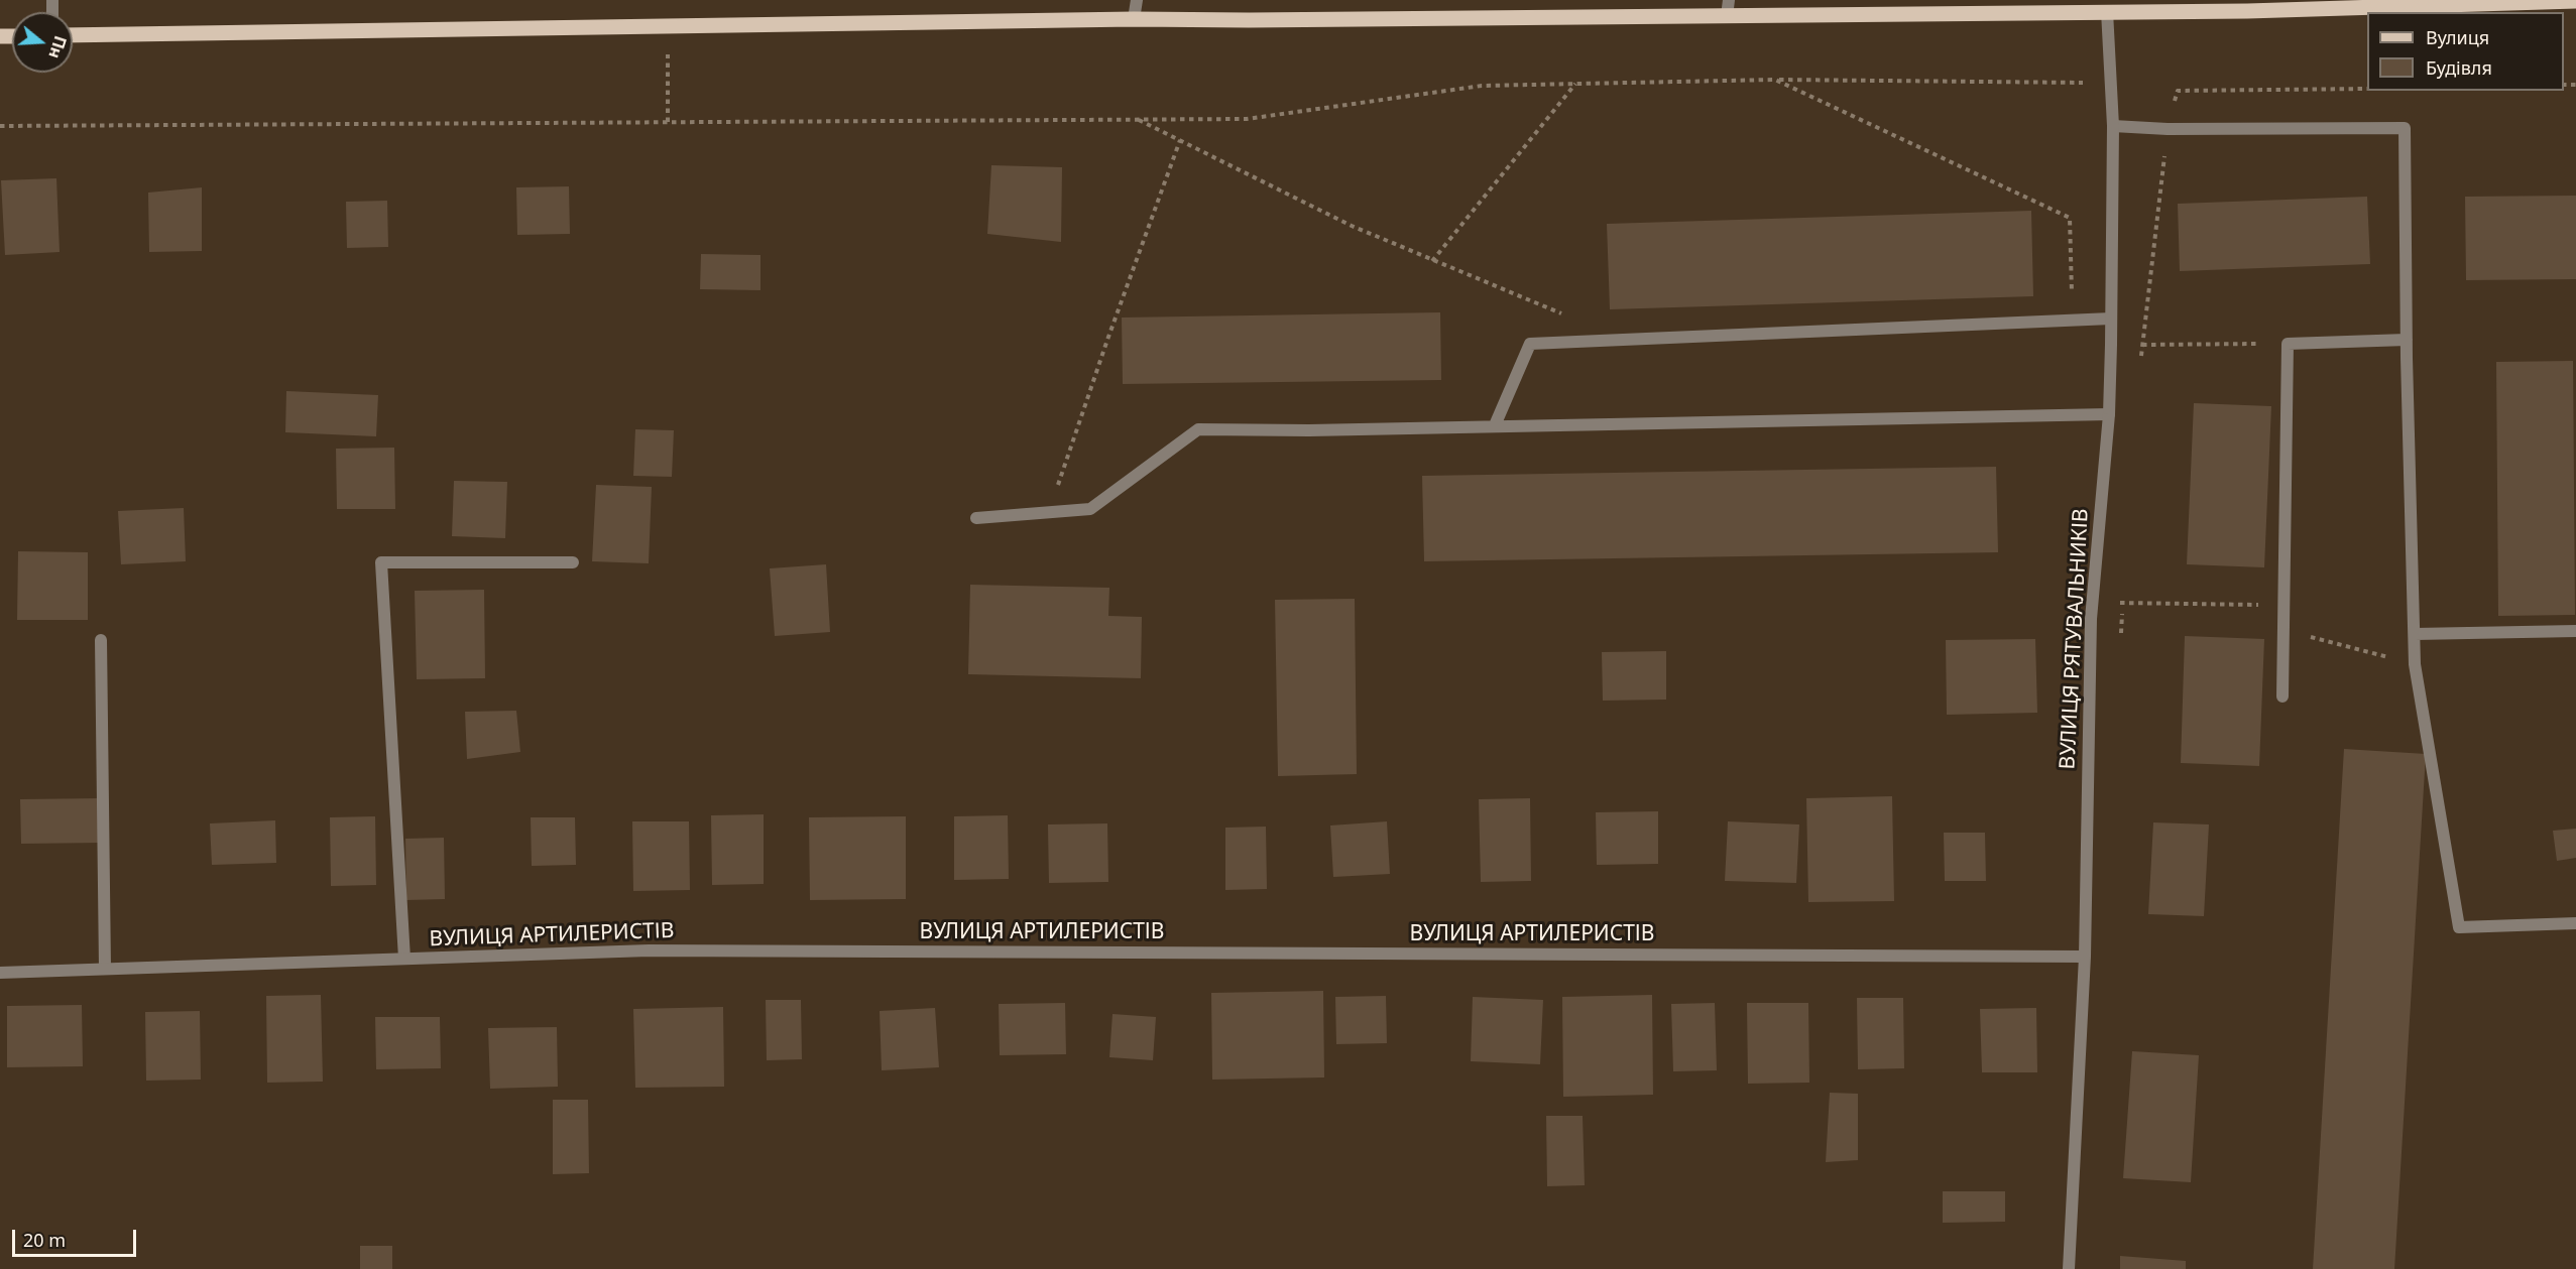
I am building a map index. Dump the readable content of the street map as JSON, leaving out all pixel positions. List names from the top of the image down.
{
  "streets": {
    "street": ["ВУЛИЦЯ РЯТУВАЛЬНИКІВ", "ВУЛИЦЯ АРТИЛЕРИСТІВ"]
  },
  "crossings": [
    ["ВУЛИЦЯ РЯТУВАЛЬНИКІВ", "ВУЛИЦЯ АРТИЛЕРИСТІВ"]
  ],
  "legend": ["Вулиця", "Будівля"],
  "scale_bar": "20 m",
  "north": "right"
}
